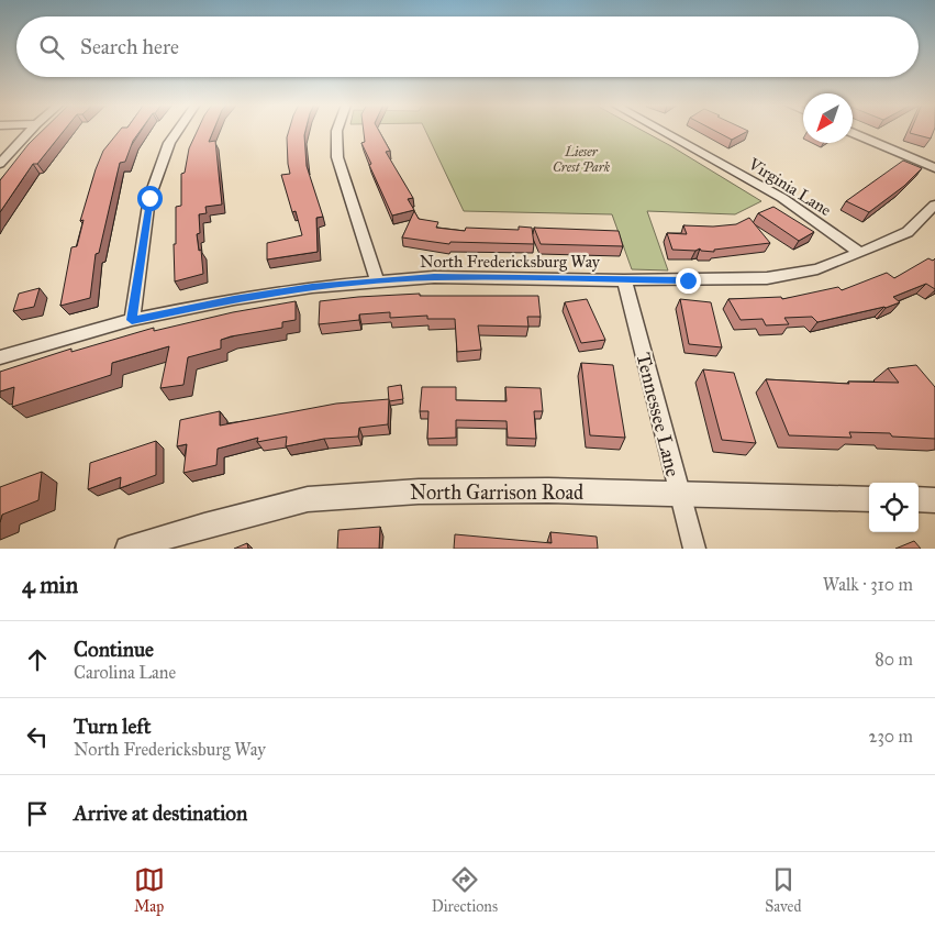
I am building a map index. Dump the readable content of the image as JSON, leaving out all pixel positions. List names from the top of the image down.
{
  "streets": {
    "street": [
      "Virginia Lane",
      "North Fredericksburg Way",
      "Tennessee Lane",
      "North Garrison Road"
    ]
  },
  "crossings": [
    ["Virginia Lane", "North Fredericksburg Way"],
    ["North Fredericksburg Way", "Tennessee Lane"],
    ["Tennessee Lane", "North Garrison Road"]
  ],
  "parks": ["Lieser Crest Park"],
  "north": "bottom left",
  "page": {
    "search": "Search here",
    "heading": ["4 min", "Walk · 310 m"],
    "list": [
      ["Continue", "Carolina Lane", "80 m"],
      ["Turn left", "North Fredericksburg Way", "230 m"],
      "Arrive at destination"
    ],
    "nav": ["Map", "Directions", "Saved"]
  }
}
